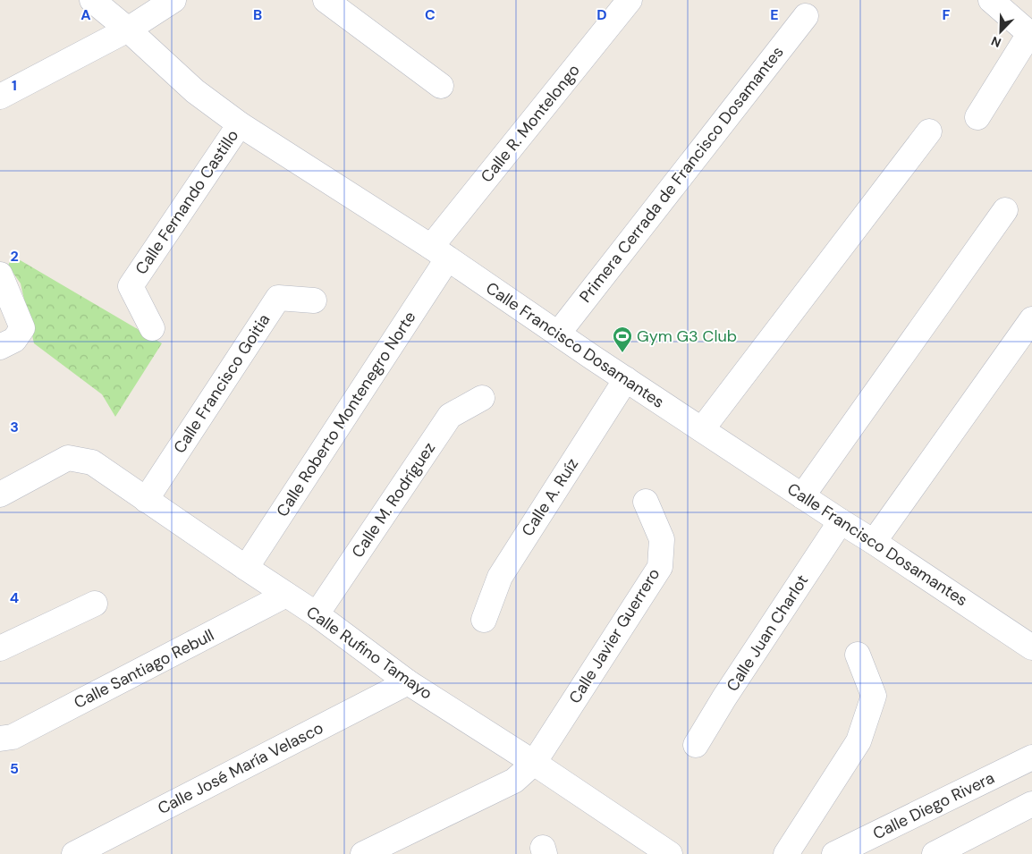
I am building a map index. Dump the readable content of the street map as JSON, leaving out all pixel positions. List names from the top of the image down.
{
  "streets": {
    "street": [
      "Calle R. Montelongo",
      "Primera Cerrada de Francisco Dosamantes",
      "Calle Fernando Castillo",
      "Calle Francisco Dosamantes",
      "Calle Francisco Goitia",
      "Calle Roberto Montenegro Norte",
      "Calle A. Ruíz",
      "Calle M. Rodríguez",
      "Calle Juan Charlot",
      "Calle Javier Guerrero",
      "Calle Rufino Tamayo",
      "Calle Santiago Rebull",
      "Calle José María Velasco",
      "Calle Diego Rivera"
    ]
  },
  "crossings": [
    ["Calle R. Montelongo", "Calle Francisco Dosamantes"],
    ["Calle R. Montelongo", "Calle Roberto Montenegro Norte"],
    ["Primera Cerrada de Francisco Dosamantes", "Calle Francisco Dosamantes"],
    ["Calle Fernando Castillo", "Calle Francisco Dosamantes"],
    ["Calle Francisco Dosamantes", "Calle Roberto Montenegro Norte"],
    ["Calle Francisco Dosamantes", "Calle A. Ruíz"],
    ["Calle Francisco Dosamantes", "Calle Juan Charlot"],
    ["Calle Francisco Goitia", "Calle Rufino Tamayo"],
    ["Calle Roberto Montenegro Norte", "Calle Rufino Tamayo"],
    ["Calle M. Rodríguez", "Calle Rufino Tamayo"],
    ["Calle Javier Guerrero", "Calle Rufino Tamayo"],
    ["Calle Rufino Tamayo", "Calle Santiago Rebull"],
    ["Calle Rufino Tamayo", "Calle José María Velasco"]
  ],
  "places": {
    "sports": ["Gym G3 Club"]
  },
  "north": "bottom left",
  "grid": {
    "columns": [
      "A",
      "B",
      "C",
      "D",
      "E",
      "F"
    ],
    "rows": [
      "1",
      "2",
      "3",
      "4",
      "5"
    ]
  }
}
